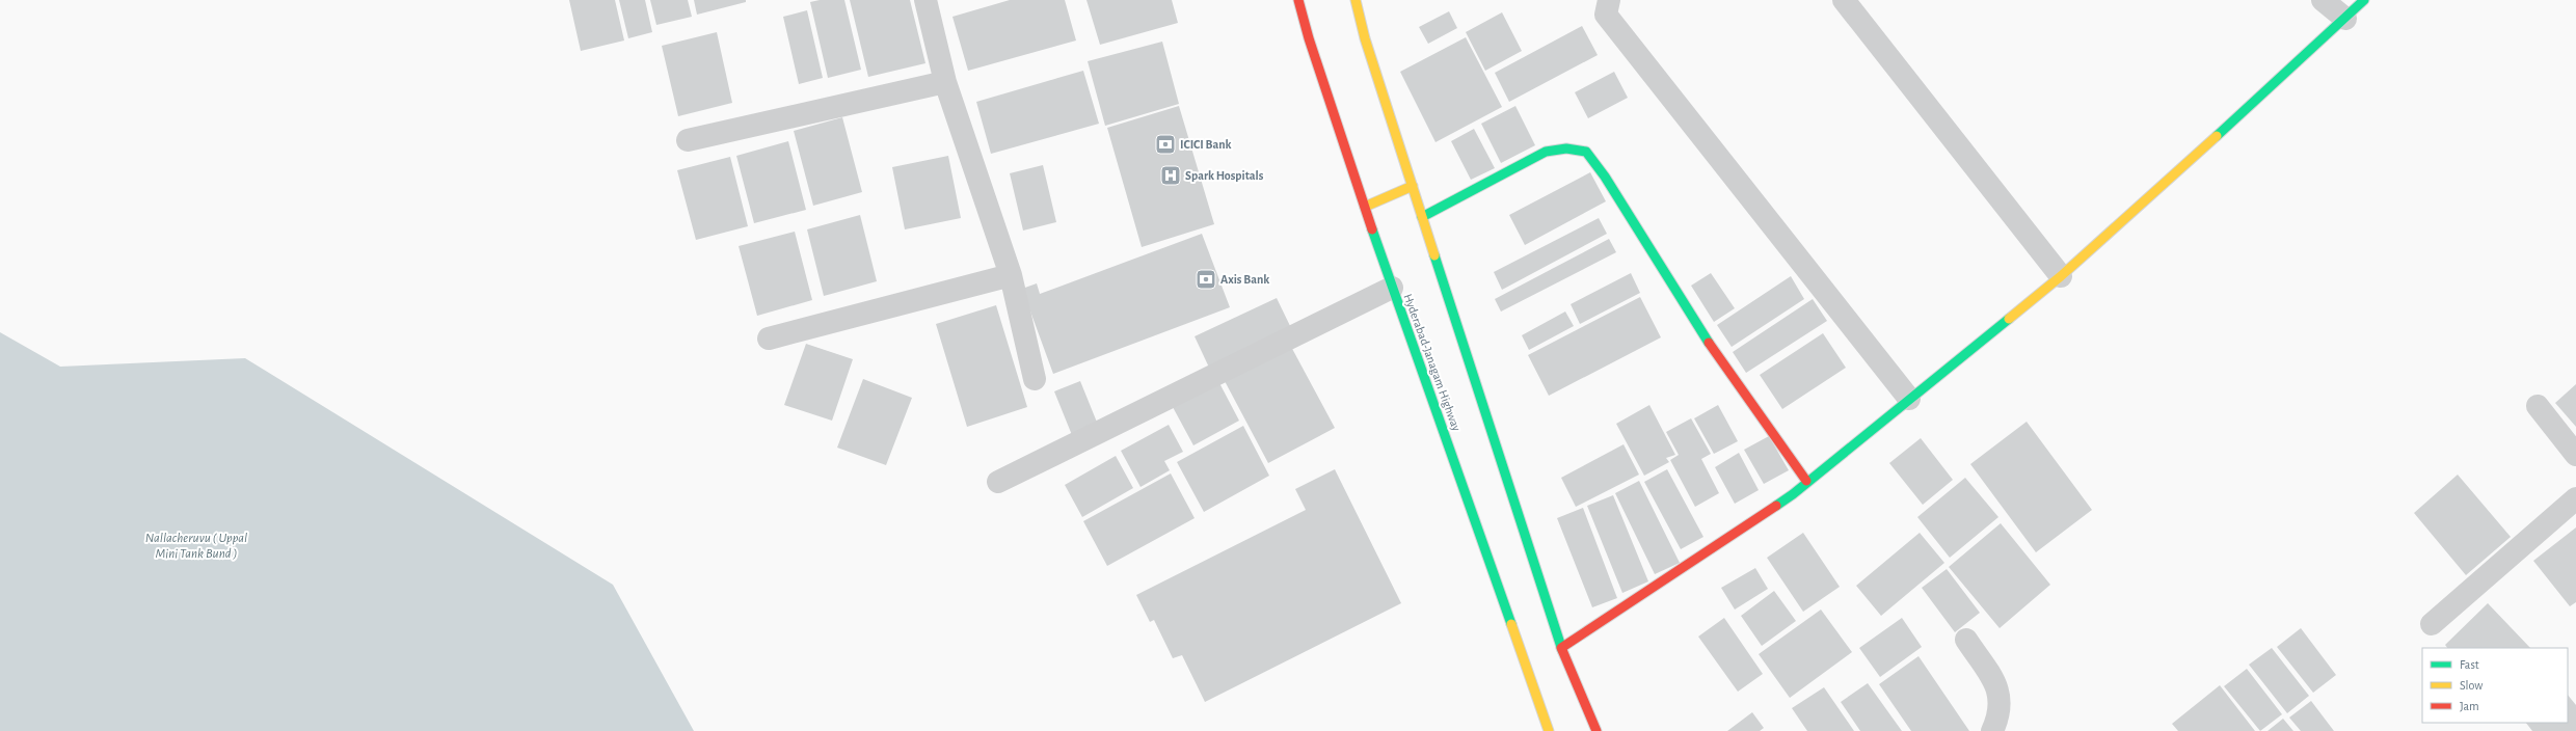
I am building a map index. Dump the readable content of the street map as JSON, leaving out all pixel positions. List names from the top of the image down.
{
  "streets": {
    "main road": ["Hyderabad-Janagam Highway"]
  },
  "water": ["Nallacheruvu ( Uppal Mini Tank Bund )"],
  "places": {
    "bank": ["ICICI Bank", "Axis Bank"],
    "hospital": ["Spark Hospitals"]
  },
  "legend": ["Fast", "Slow", "Jam"]
}
